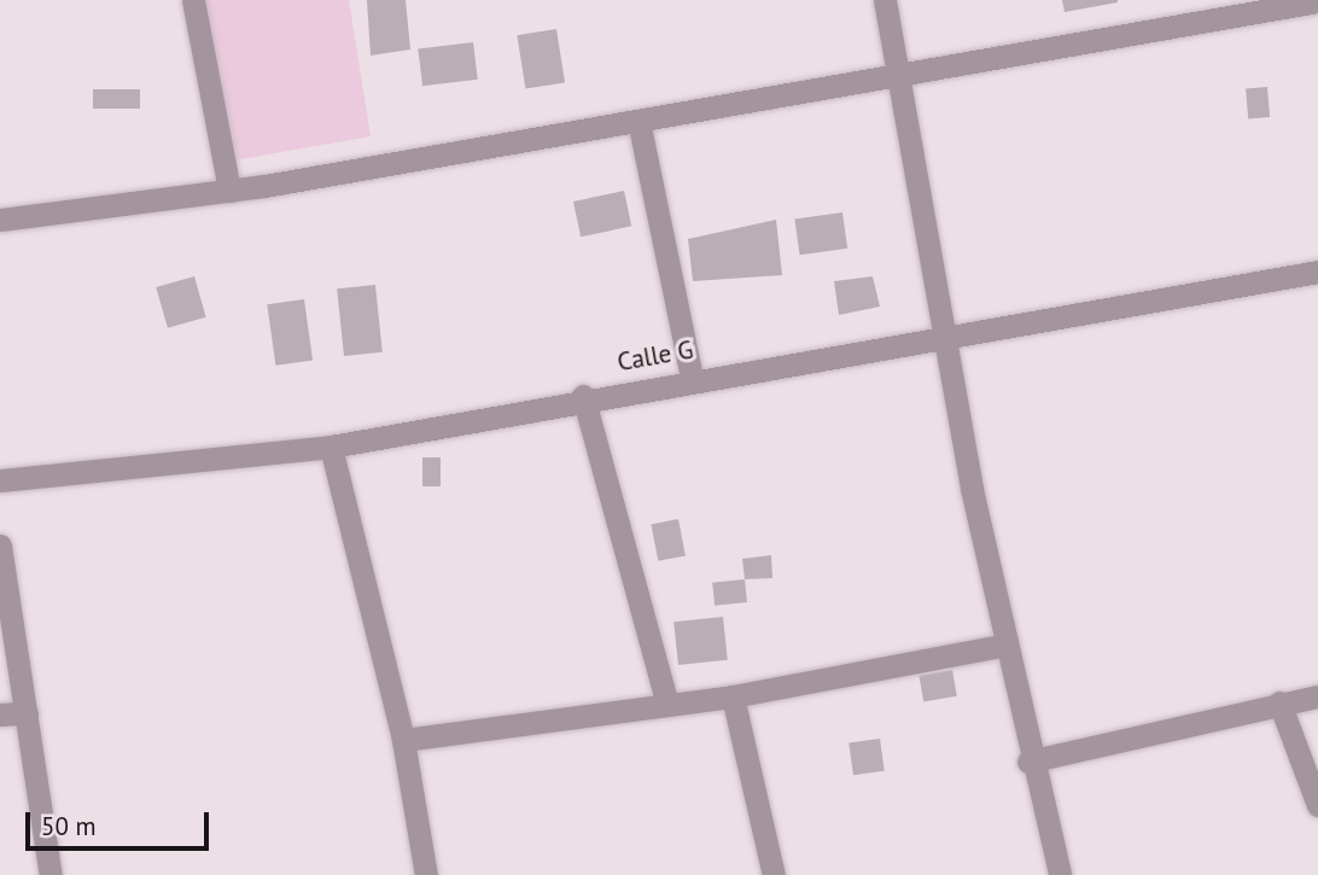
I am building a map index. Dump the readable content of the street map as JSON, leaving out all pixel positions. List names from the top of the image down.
{
  "streets": {
    "street": ["Calle G"]
  },
  "scale_bar": "50 m"
}
